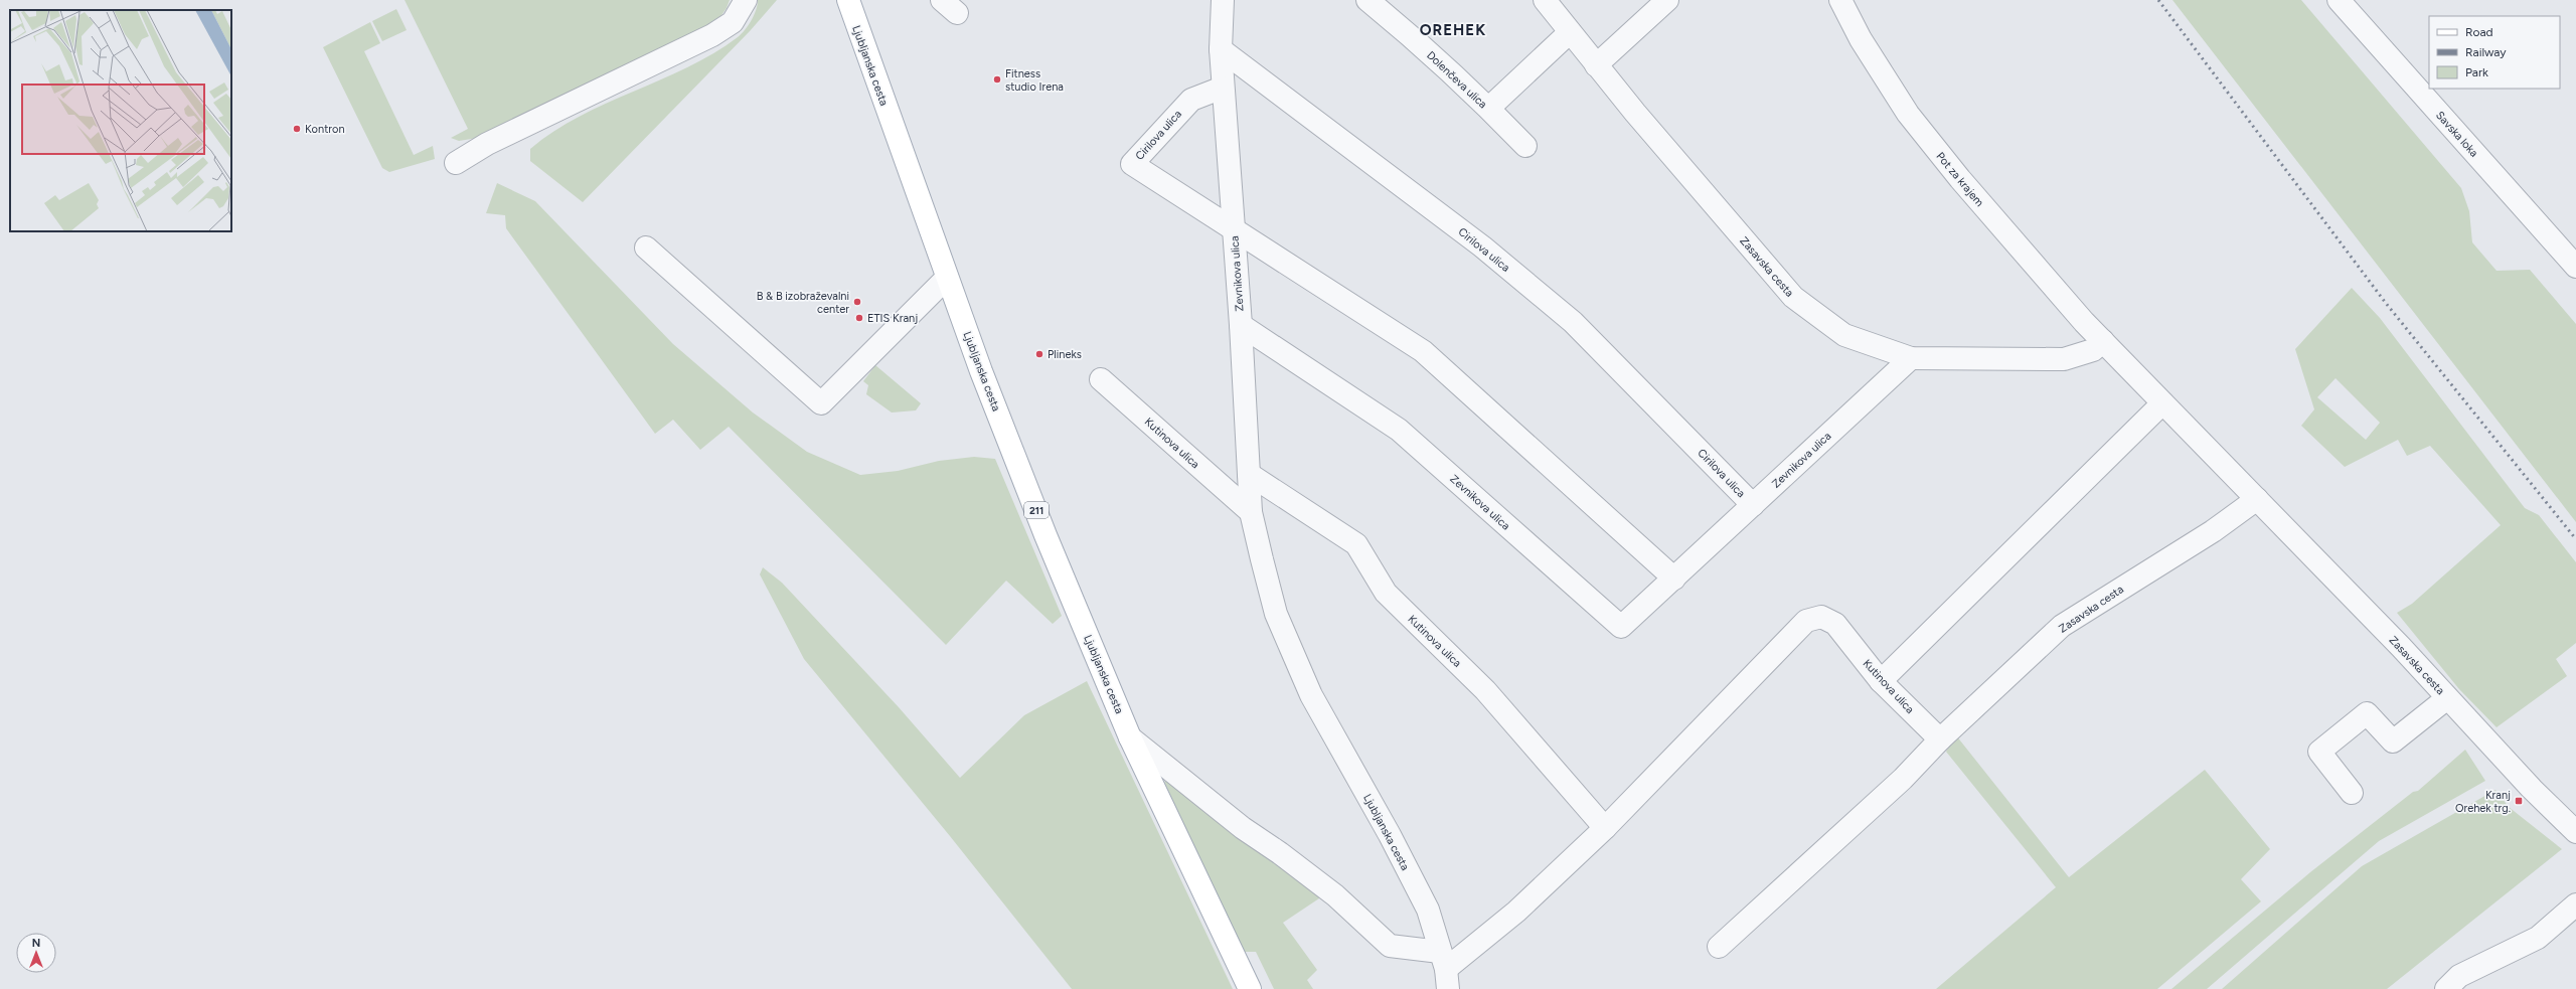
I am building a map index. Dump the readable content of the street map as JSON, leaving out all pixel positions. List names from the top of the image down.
{
  "streets": {
    "main road": ["Ljubljanska cesta", "211"],
    "street": [
      "Dolenčeva ulica",
      "Savska loka",
      "Cirilova ulica",
      "Pot za krajem",
      "Zasavska cesta",
      "Zevnikova ulica",
      "Kutinova ulica"
    ]
  },
  "crossings": [
    ["Ljubljanska cesta", "Kutinova ulica"],
    ["Cirilova ulica", "Zevnikova ulica"],
    ["Pot za krajem", "Zasavska cesta"],
    ["Zasavska cesta", "Zevnikova ulica"],
    ["Zasavska cesta", "Kutinova ulica"]
  ],
  "districts": ["OREHEK"],
  "places": {
    "other": [
      "Fitness studio Irena",
      "Kontron",
      "B & B izobraževalni center",
      "ETIS Kranj",
      "Plineks"
    ],
    "transit": ["Kranj Orehek trg."]
  },
  "legend": ["Road", "Railway", "Park"],
  "north": "top"
}
